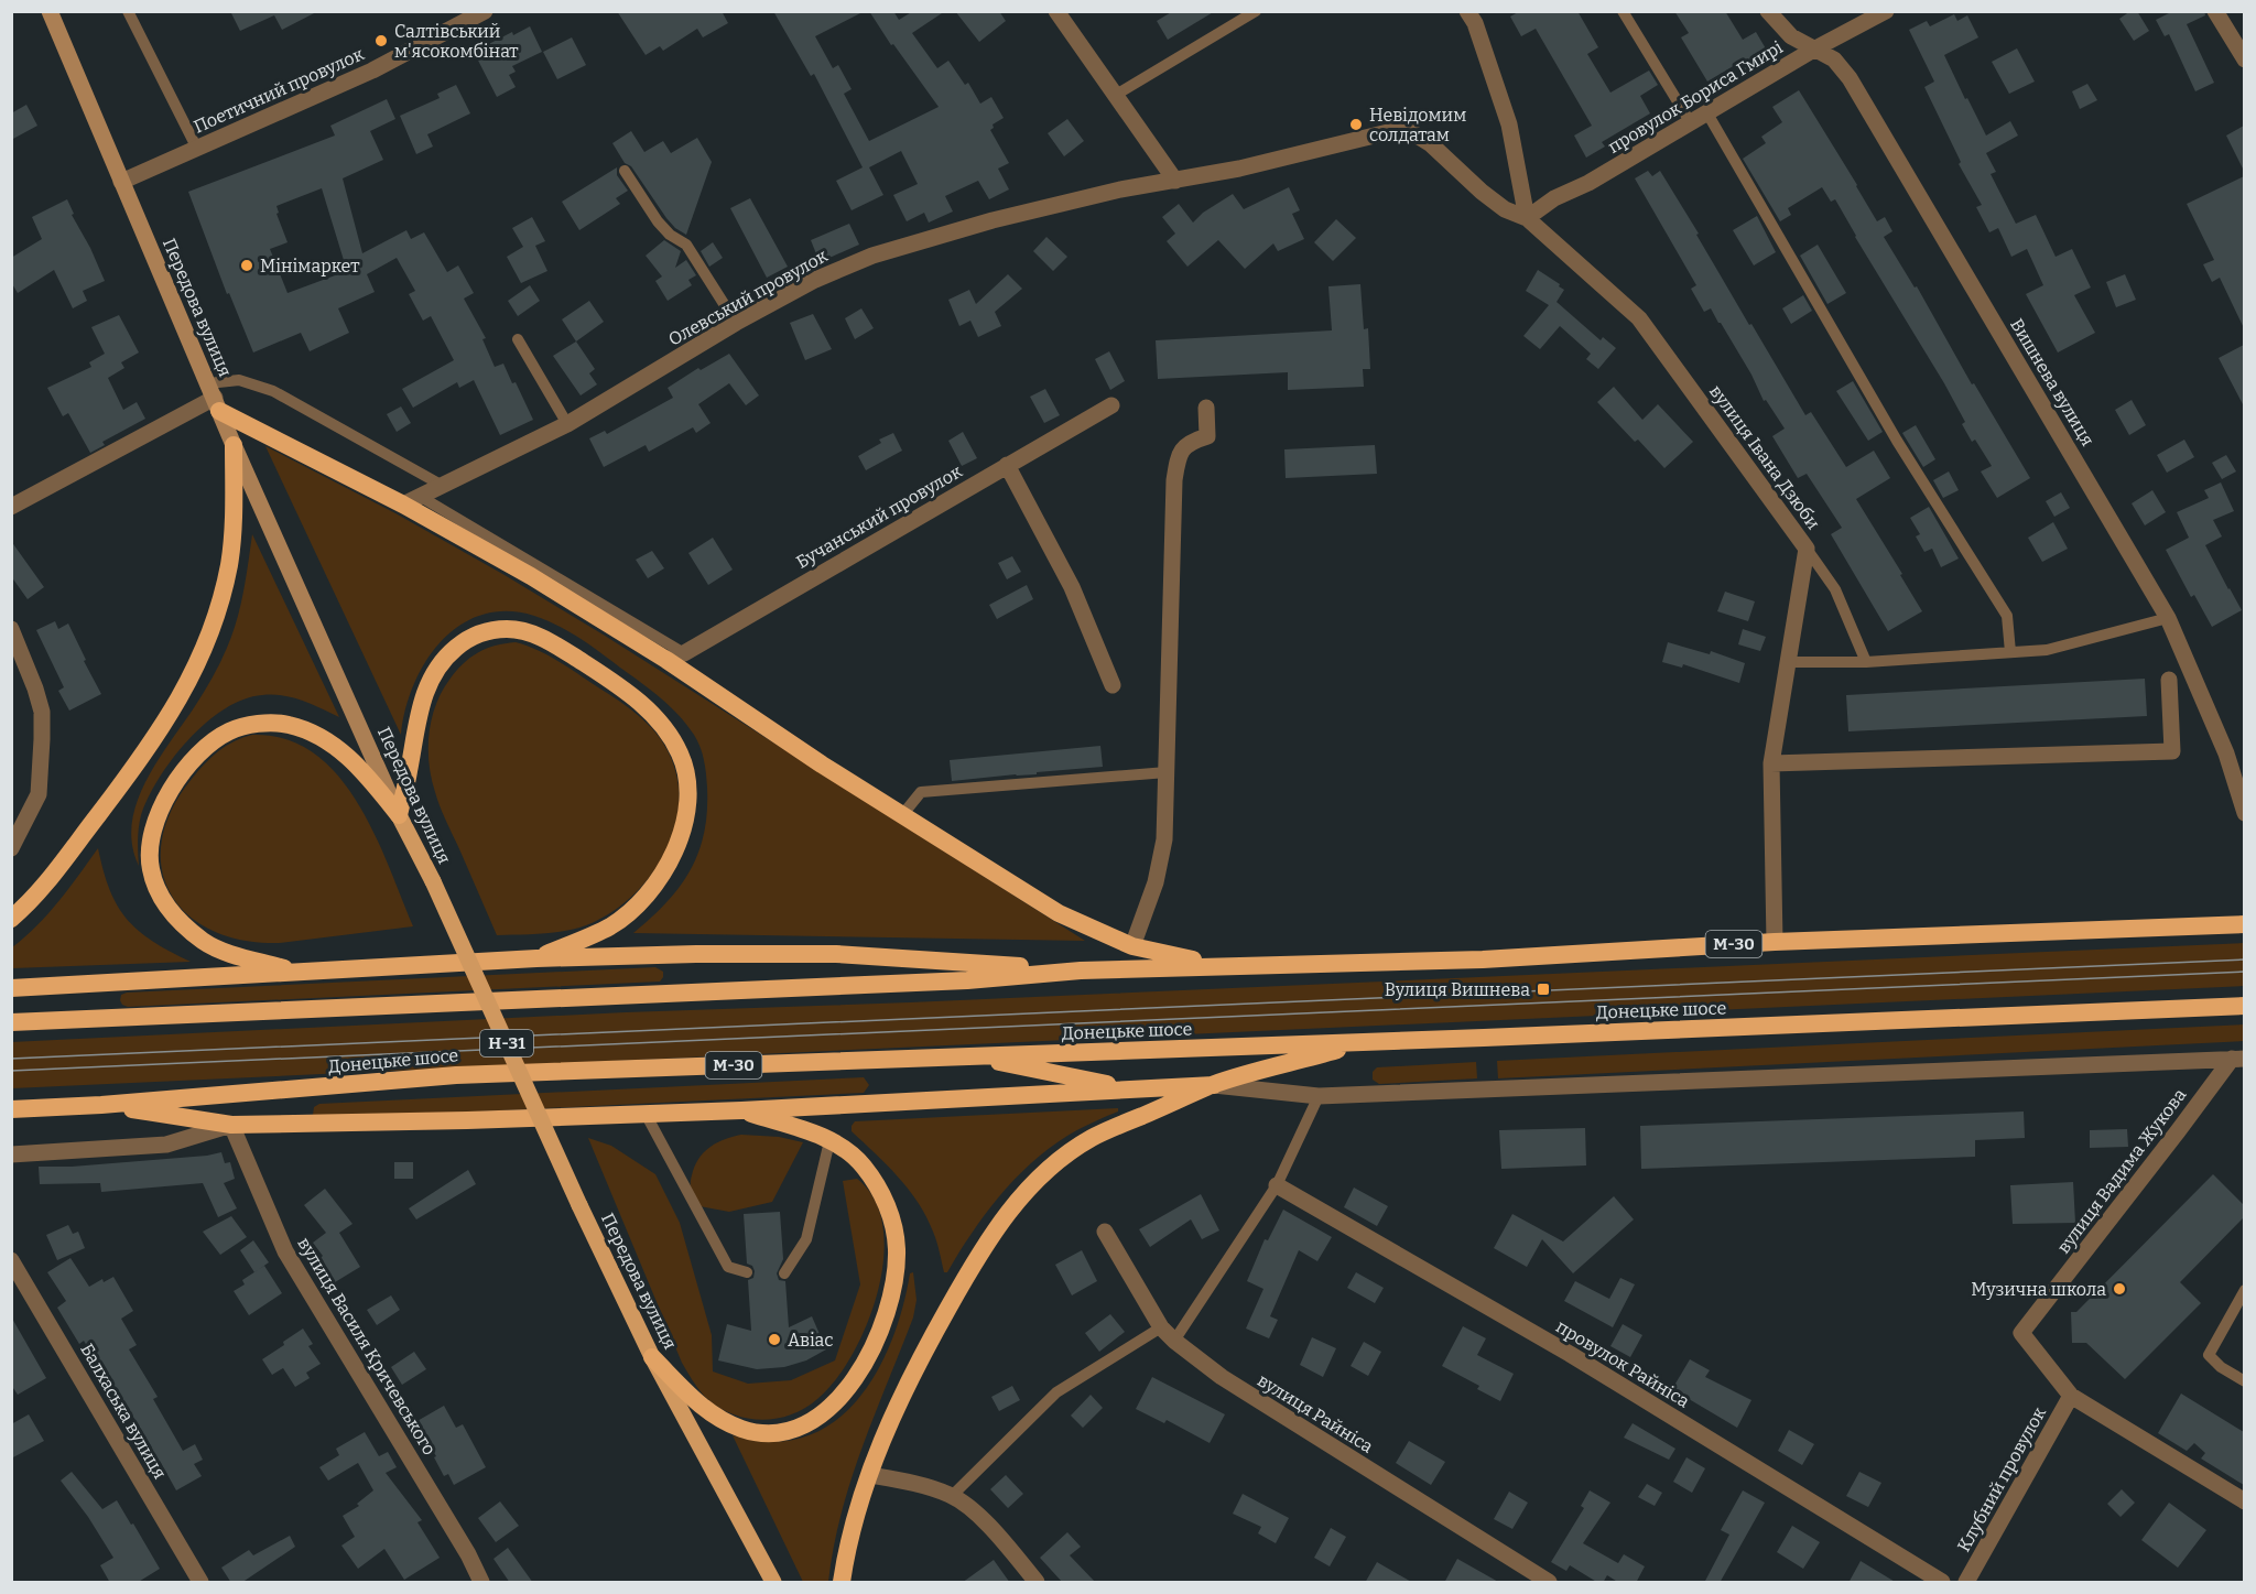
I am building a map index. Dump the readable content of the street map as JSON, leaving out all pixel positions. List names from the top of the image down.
{
  "streets": {
    "highway": ["М-30", "Донецьке шосе"],
    "main road": ["Передова вулиця", "Н-31"],
    "street": [
      "Поетичний провулок",
      "провулок Бориса Гмирі",
      "Олевський провулок",
      "Вишнева вулиця",
      "вулиця Івана Дзюби",
      "Бучанський провулок",
      "вулиця Вадима Жукова",
      "вулиця Василя Кричевського",
      "провулок Райніса",
      "Балхаська вулиця",
      "вулиця Райніса",
      "Клубний провулок"
    ]
  },
  "crossings": [
    ["Поетичний провулок", "Передова вулиця"],
    ["провулок Бориса Гмирі", "Вишнева вулиця"],
    ["провулок Бориса Гмирі", "вулиця Івана Дзюби"],
    ["Олевський провулок", "вулиця Івана Дзюби"],
    ["вулиця Івана Дзюби", "М-30"],
    ["вулиця Вадима Жукова", "Клубний провулок"]
  ],
  "places": {
    "other": [
      "Салтівський м'ясокомбінат",
      "Невідомим солдатам",
      "Мінімаркет",
      "Музична школа",
      "Авіас"
    ],
    "transit": ["Вулиця Вишнева"]
  }
}
